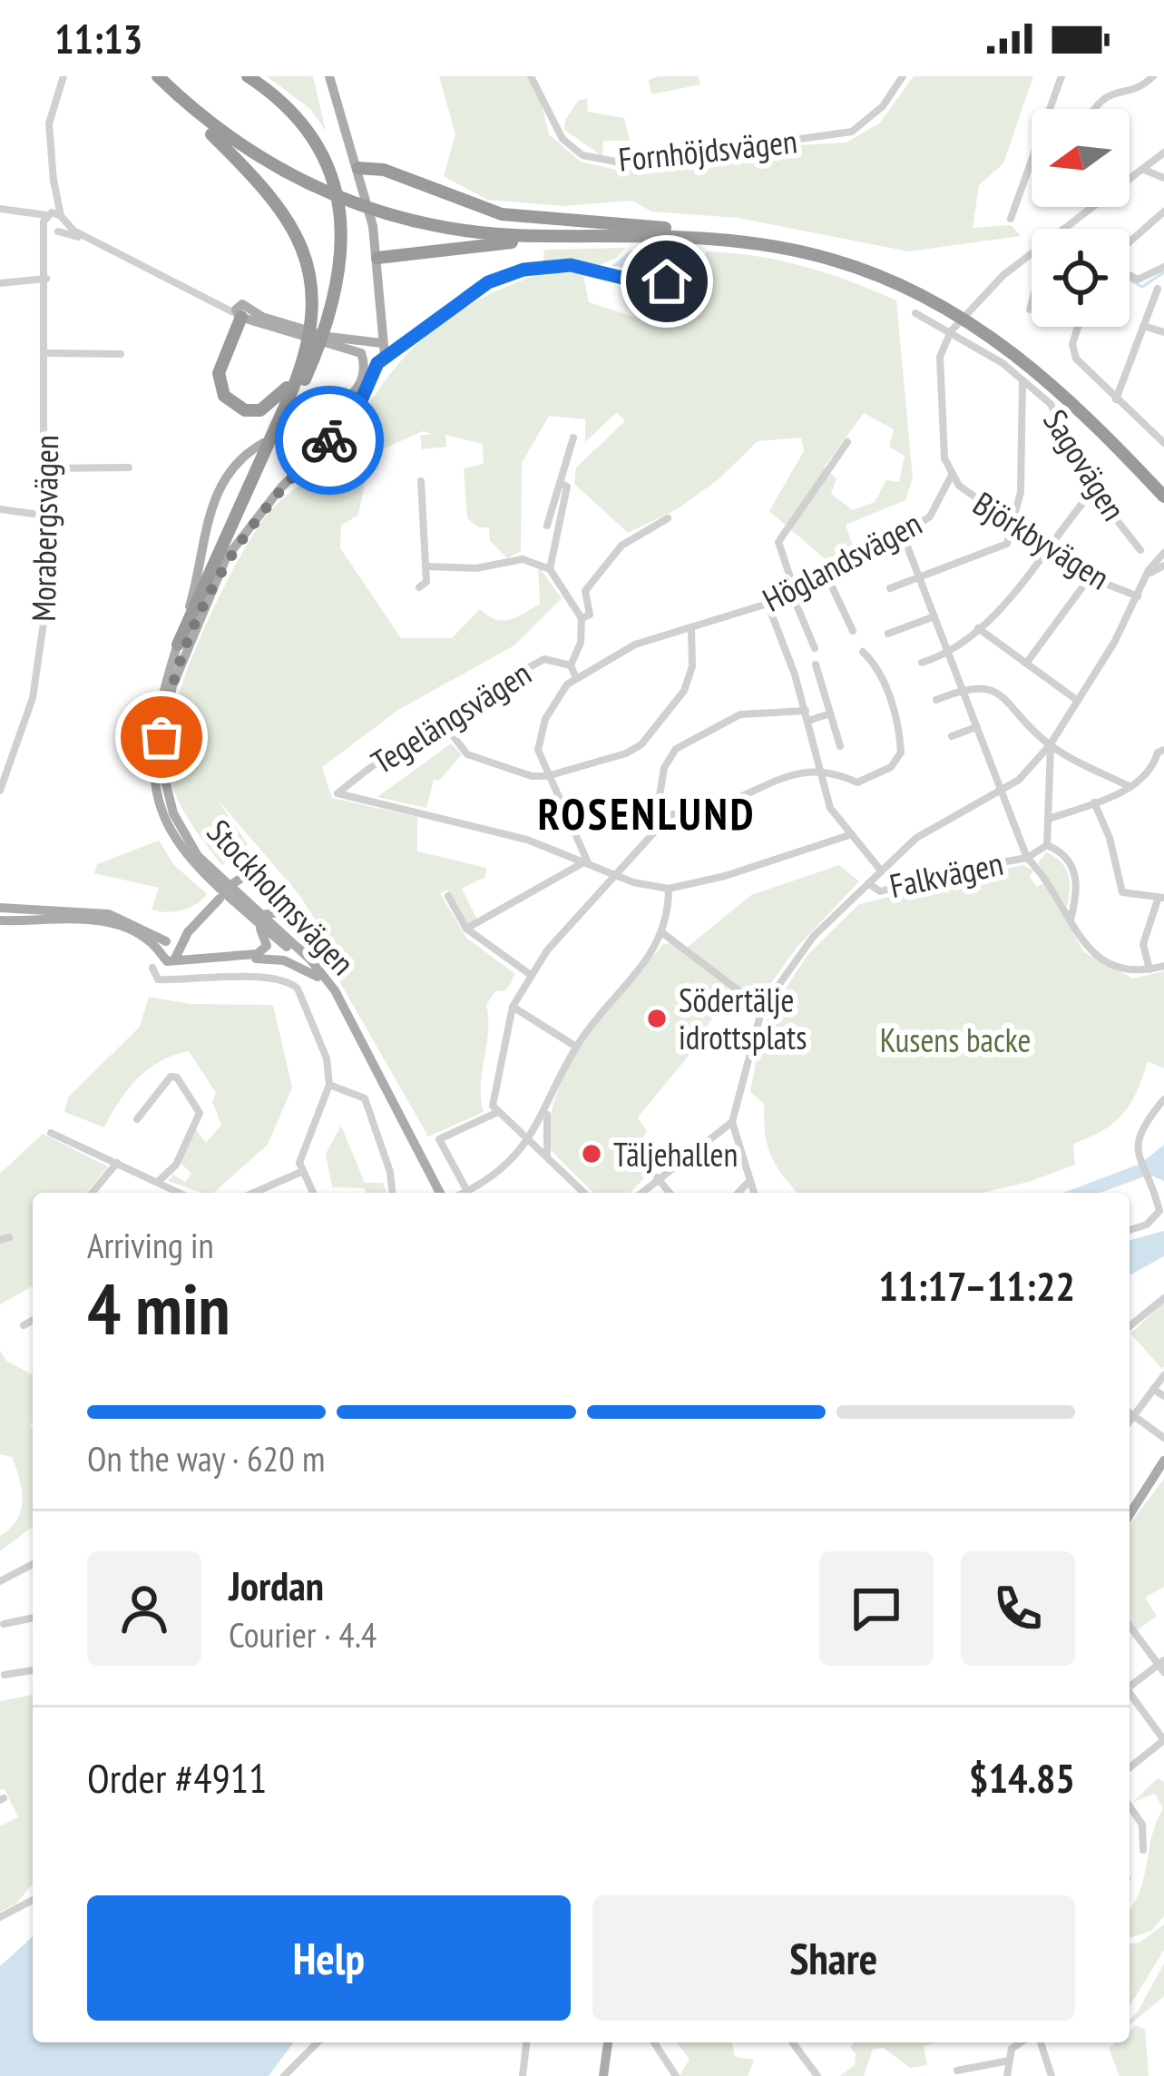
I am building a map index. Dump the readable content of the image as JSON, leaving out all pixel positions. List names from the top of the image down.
{
  "streets": {
    "main road": ["Stockholmsvägen"],
    "street": [
      "Fornhöjdsvägen",
      "Sagovägen",
      "Morabergsvägen",
      "Björkbyvägen",
      "Höglandsvägen",
      "Tegelängsvägen",
      "Falkvägen"
    ]
  },
  "crossings": [
    ["Björkbyvägen", "Höglandsvägen"]
  ],
  "districts": ["ROSENLUND"],
  "parks": ["Kusens backe"],
  "places": ["Södertälje idrottsplats", "Täljehallen"],
  "north": "left",
  "page": {
    "status": "11:13",
    "heading": ["4 min", "Arriving in", "11:17–11:22"],
    "panel": [
      "Jordan",
      "Courier · 4.4",
      "Order #4911",
      "$14.85"
    ],
    "bar": "On the way · 620 m",
    "buttons": ["Help", "Share"]
  }
}
